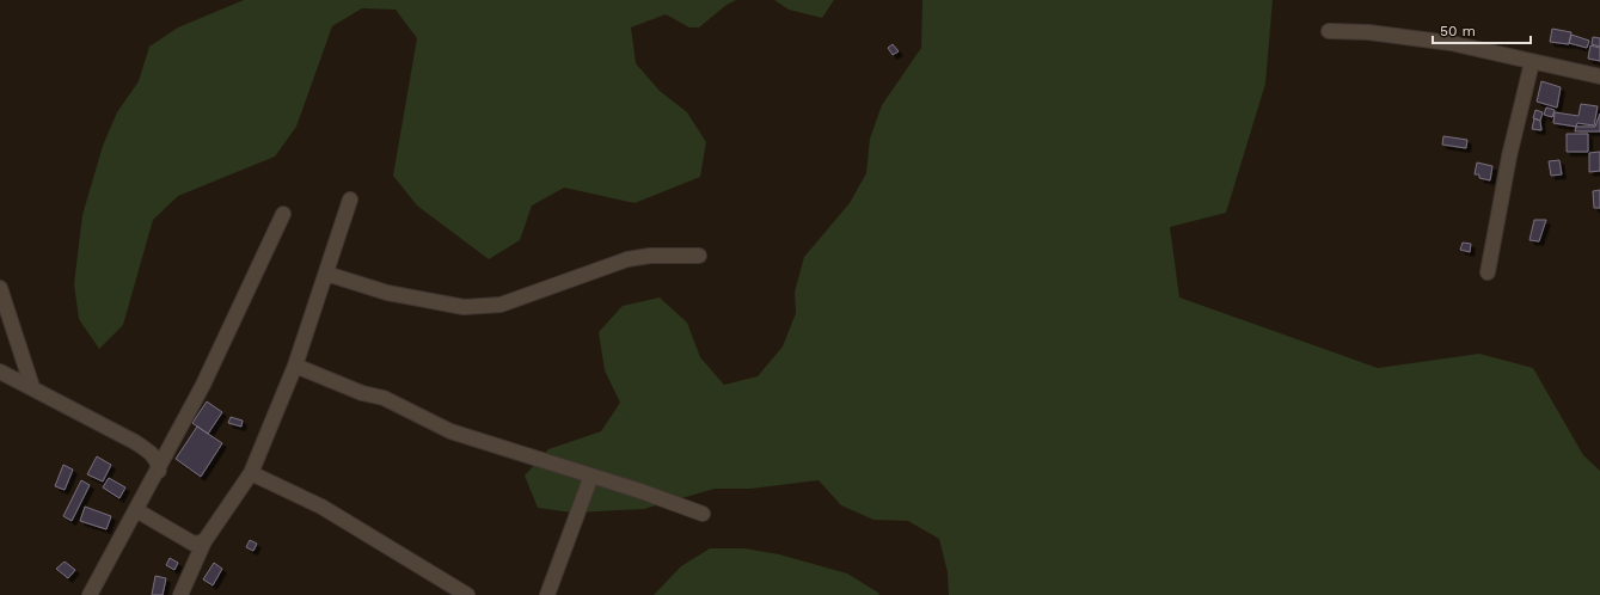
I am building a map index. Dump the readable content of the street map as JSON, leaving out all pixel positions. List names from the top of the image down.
{
  "scale_bar": "50 m"
}
